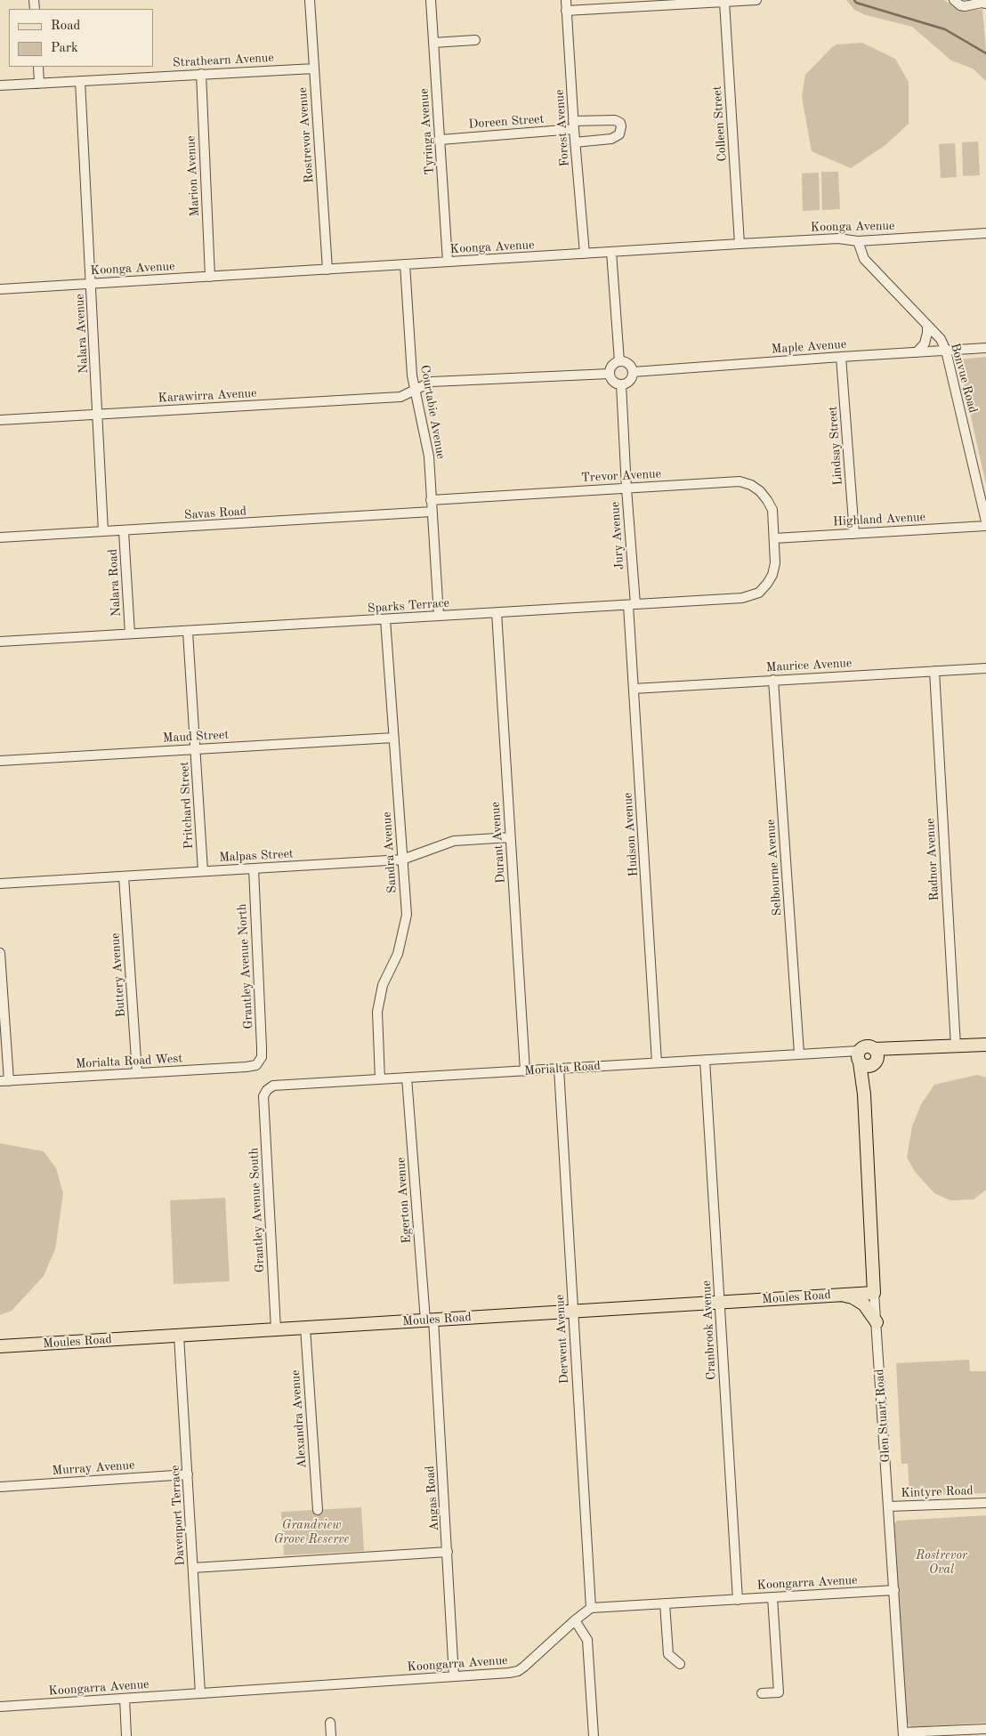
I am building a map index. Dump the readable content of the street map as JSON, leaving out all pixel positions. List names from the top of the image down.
{
  "streets": {
    "main road": ["Moules Road", "Glen Stuart Road"],
    "street": [
      "Strathearn Avenue",
      "Doreen Street",
      "Colleen Street",
      "Forest Avenue",
      "Tyringa Avenue",
      "Rostrevor Avenue",
      "Marion Avenue",
      "Koonga Avenue",
      "Nalara Avenue",
      "Maple Avenue",
      "Bonvue Road",
      "Karawirra Avenue",
      "Courtabie Avenue",
      "Lindsay Street",
      "Trevor Avenue",
      "Savas Road",
      "Highland Avenue",
      "Jury Avenue",
      "Nalara Road",
      "Sparks Terrace",
      "Maurice Avenue",
      "Maud Street",
      "Pritchard Street",
      "Hudson Avenue",
      "Durant Avenue",
      "Sandra Avenue",
      "Malpas Street",
      "Radnor Avenue",
      "Selbourne Avenue",
      "Grantley Avenue North",
      "Buttery Avenue",
      "Morialta Road West",
      "Morialta Road",
      "Egerton Avenue",
      "Grantley Avenue South",
      "Cranbrook Avenue",
      "Derwent Avenue",
      "Alexandra Avenue",
      "Murray Avenue",
      "Kintyre Road",
      "Angas Road",
      "Davenport Terrace",
      "Koongarra Avenue"
    ]
  },
  "crossings": [
    ["Strathearn Avenue", "Rostrevor Avenue"],
    ["Strathearn Avenue", "Marion Avenue"],
    ["Strathearn Avenue", "Nalara Avenue"],
    ["Doreen Street", "Forest Avenue"],
    ["Doreen Street", "Tyringa Avenue"],
    ["Colleen Street", "Koonga Avenue"],
    ["Forest Avenue", "Koonga Avenue"],
    ["Tyringa Avenue", "Koonga Avenue"],
    ["Rostrevor Avenue", "Koonga Avenue"],
    ["Marion Avenue", "Koonga Avenue"],
    ["Koonga Avenue", "Nalara Avenue"],
    ["Koonga Avenue", "Bonvue Road"],
    ["Koonga Avenue", "Courtabie Avenue"],
    ["Nalara Avenue", "Karawirra Avenue"],
    ["Nalara Avenue", "Savas Road"],
    ["Maple Avenue", "Bonvue Road"],
    ["Maple Avenue", "Lindsay Street"],
    ["Maple Avenue", "Jury Avenue"],
    ["Karawirra Avenue", "Courtabie Avenue"],
    ["Courtabie Avenue", "Trevor Avenue"],
    ["Courtabie Avenue", "Savas Road"],
    ["Courtabie Avenue", "Sparks Terrace"],
    ["Lindsay Street", "Highland Avenue"],
    ["Trevor Avenue", "Highland Avenue"],
    ["Trevor Avenue", "Jury Avenue"],
    ["Trevor Avenue", "Sparks Terrace"],
    ["Savas Road", "Nalara Road"],
    ["Highland Avenue", "Sparks Terrace"],
    ["Jury Avenue", "Sparks Terrace"],
    ["Jury Avenue", "Hudson Avenue"],
    ["Nalara Road", "Sparks Terrace"],
    ["Sparks Terrace", "Pritchard Street"],
    ["Sparks Terrace", "Hudson Avenue"],
    ["Sparks Terrace", "Durant Avenue"],
    ["Sparks Terrace", "Sandra Avenue"],
    ["Maurice Avenue", "Hudson Avenue"],
    ["Maurice Avenue", "Radnor Avenue"],
    ["Maurice Avenue", "Selbourne Avenue"],
    ["Maud Street", "Pritchard Street"],
    ["Maud Street", "Sandra Avenue"],
    ["Pritchard Street", "Malpas Street"],
    ["Hudson Avenue", "Morialta Road"],
    ["Durant Avenue", "Malpas Street"],
    ["Durant Avenue", "Morialta Road"],
    ["Sandra Avenue", "Malpas Street"],
    ["Sandra Avenue", "Morialta Road"],
    ["Malpas Street", "Grantley Avenue North"],
    ["Malpas Street", "Buttery Avenue"],
    ["Selbourne Avenue", "Morialta Road"],
    ["Grantley Avenue North", "Morialta Road West"],
    ["Buttery Avenue", "Morialta Road West"],
    ["Morialta Road", "Egerton Avenue"],
    ["Morialta Road", "Grantley Avenue South"],
    ["Morialta Road", "Cranbrook Avenue"],
    ["Morialta Road", "Derwent Avenue"],
    ["Morialta Road", "Glen Stuart Road"],
    ["Egerton Avenue", "Moules Road"],
    ["Egerton Avenue", "Angas Road"],
    ["Grantley Avenue South", "Moules Road"],
    ["Moules Road", "Cranbrook Avenue"],
    ["Moules Road", "Derwent Avenue"],
    ["Moules Road", "Glen Stuart Road"],
    ["Moules Road", "Alexandra Avenue"],
    ["Moules Road", "Angas Road"],
    ["Moules Road", "Davenport Terrace"],
    ["Cranbrook Avenue", "Koongarra Avenue"],
    ["Derwent Avenue", "Koongarra Avenue"],
    ["Glen Stuart Road", "Kintyre Road"],
    ["Glen Stuart Road", "Koongarra Avenue"],
    ["Murray Avenue", "Davenport Terrace"],
    ["Angas Road", "Koongarra Avenue"],
    ["Davenport Terrace", "Koongarra Avenue"]
  ],
  "parks": ["Grandview Grove Reserve", "Rostrevor Oval"],
  "legend": ["Road", "Park"]
}
